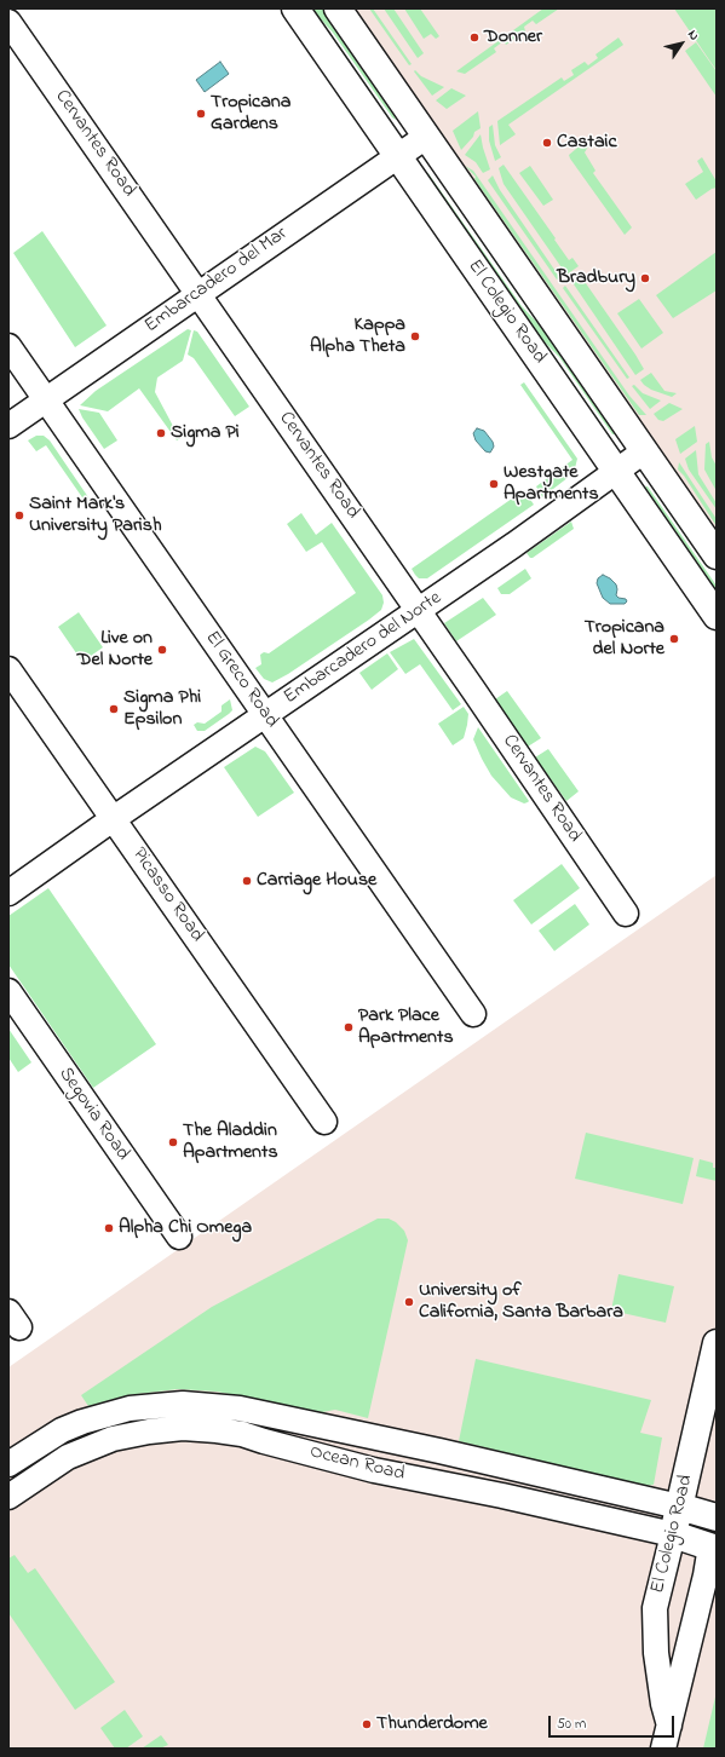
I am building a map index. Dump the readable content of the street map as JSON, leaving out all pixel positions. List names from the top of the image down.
{
  "streets": {
    "main road": ["El Colegio Road", "Ocean Road"],
    "street": [
      "Cervantes Road",
      "Embarcadero del Mar",
      "Embarcadero del Norte",
      "El Greco Road",
      "Picasso Road",
      "Segovia Road"
    ]
  },
  "crossings": [
    ["Cervantes Road", "Embarcadero del Mar"],
    ["Cervantes Road", "Embarcadero del Norte"],
    ["Embarcadero del Mar", "El Colegio Road"],
    ["Embarcadero del Mar", "El Greco Road"],
    ["El Colegio Road", "Embarcadero del Norte"],
    ["El Colegio Road", "Ocean Road"],
    ["Embarcadero del Norte", "El Greco Road"],
    ["Embarcadero del Norte", "Picasso Road"]
  ],
  "places": [
    "Donner",
    "Tropicana Gardens",
    "Castaic",
    "Bradbury",
    "Kappa Alpha Theta",
    "Sigma Pi",
    "Westgate Apartments",
    "Saint Mark's University Parish",
    "Tropicana del Norte",
    "Live on Del Norte",
    "Sigma Phi Epsilon",
    "Carriage House",
    "Park Place Apartments",
    "The Aladdin Apartments",
    "Alpha Chi Omega",
    "University of California, Santa Barbara",
    "Thunderdome"
  ],
  "scale_bar": "50 m",
  "north": "top right"
}
